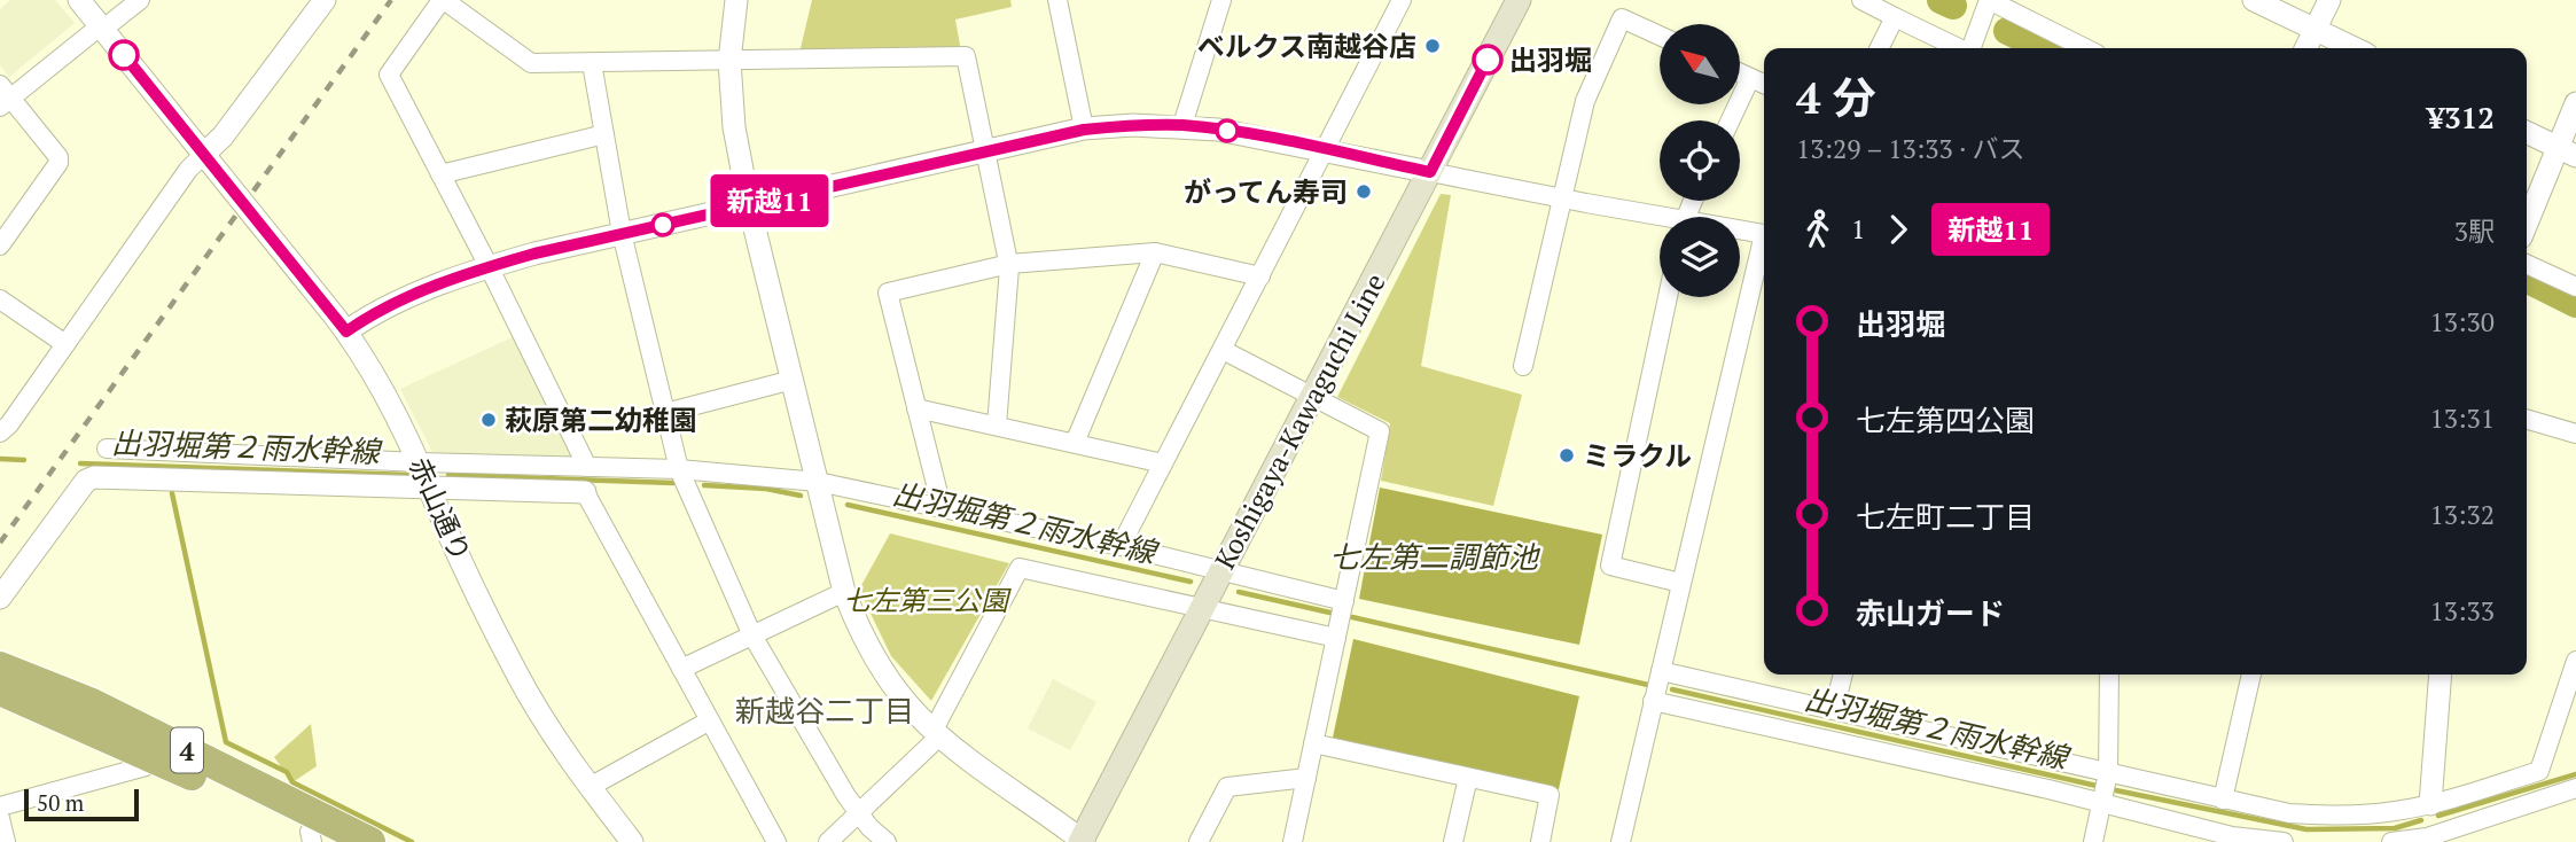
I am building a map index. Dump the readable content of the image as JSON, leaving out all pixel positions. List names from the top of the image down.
{
  "streets": {
    "highway": ["4"],
    "main road": ["Koshigaya-Kawaguchi Line"],
    "street": ["赤山通り"]
  },
  "districts": ["新越谷二丁目"],
  "water": ["出羽堀第２雨水幹線", "七左第二調節池"],
  "parks": ["七左第三公園"],
  "places": [
    "ベルクス南越谷店",
    "出羽堀",
    "がってん寿司",
    "萩原第二幼稚園",
    "ミラクル"
  ],
  "lines": ["bus line 新越11"],
  "scale_bar": "50 m",
  "north": "top left",
  "page": {
    "on_map": "新越11",
    "heading": ["4 分", "13:29 – 13:33 · バス", "¥312"],
    "legs": ["1", "新越11", "3駅"],
    "list": [
      {
        "name": "出羽堀",
        "value": "13:30"
      },
      {
        "name": "七左第四公園",
        "value": "13:31"
      },
      {
        "name": "七左町二丁目",
        "value": "13:32"
      },
      {
        "name": "赤山ガード",
        "value": "13:33"
      }
    ],
    "scale": "50 m"
  }
}
